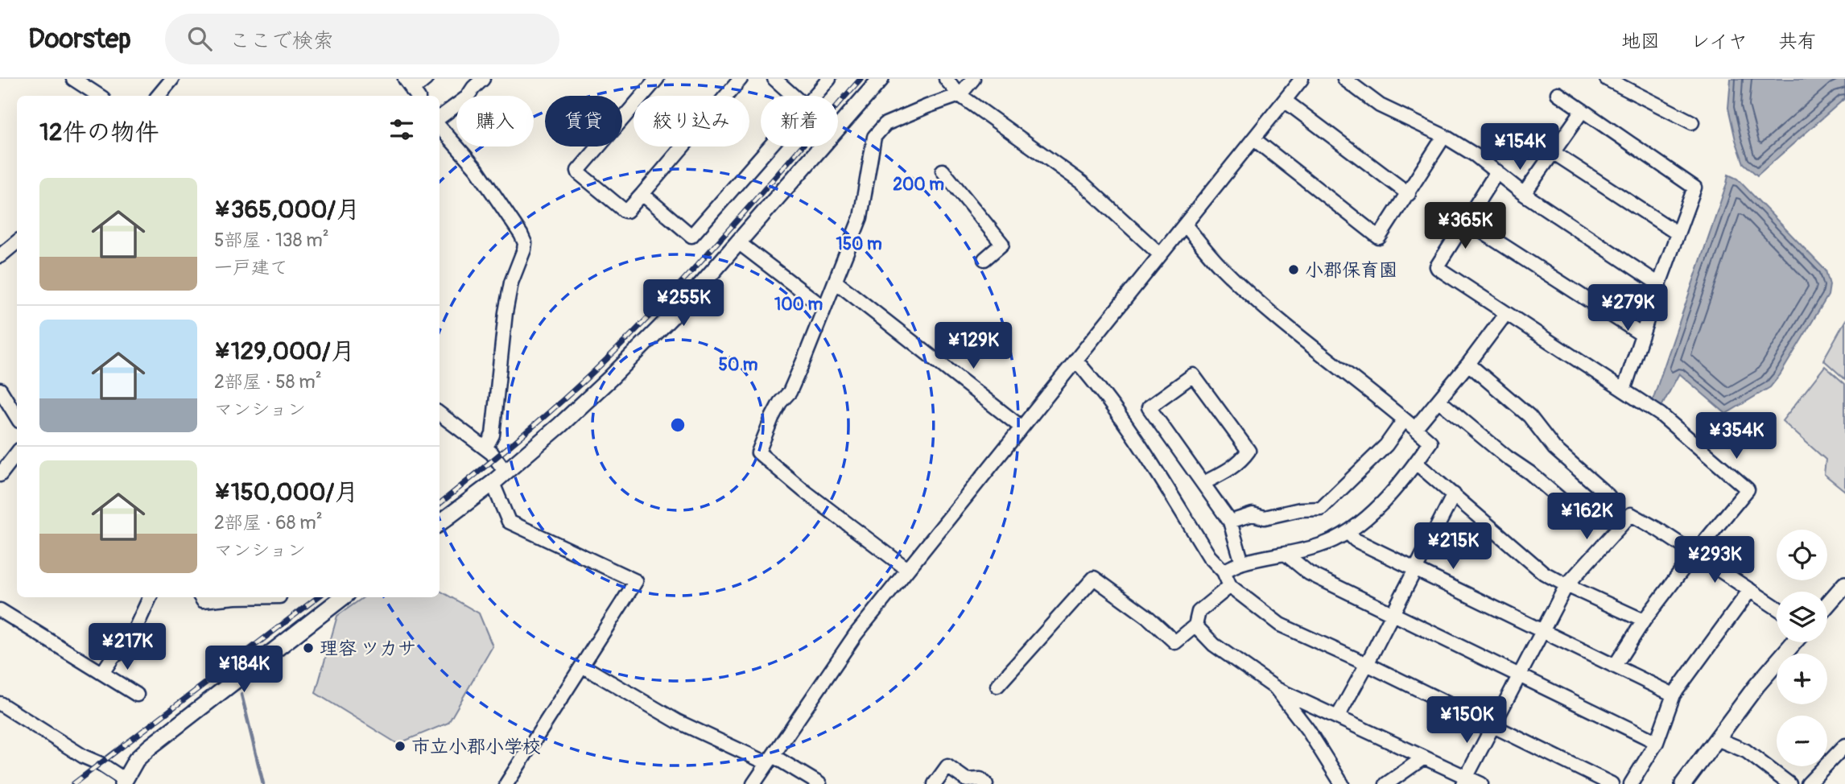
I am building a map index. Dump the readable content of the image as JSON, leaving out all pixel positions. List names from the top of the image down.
{
  "places": ["小郡保育園", "理容 ツカサ", "市立小郡小学校"],
  "page": {
    "header": "Doorstep",
    "search": "ここで検索",
    "nav": ["地図", "レイヤ", "共有"],
    "chip": [
      "購入",
      "賃貸",
      "絞り込み",
      "新着"
    ],
    "heading": "12件の物件",
    "price": [
      "¥154K",
      "¥365K",
      "¥255K",
      "¥279K",
      "¥129K",
      "¥354K",
      "¥162K",
      "¥215K",
      "¥293K",
      "¥217K",
      "¥184K",
      "¥150K"
    ],
    "list": [
      {
        "name": "¥365,000/月",
        "note": "5部屋 · 138 m² · 一戸建て"
      },
      {
        "name": "¥129,000/月",
        "note": "2部屋 · 58 m² · マンション"
      },
      {
        "name": "¥150,000/月",
        "note": "2部屋 · 68 m² · マンション"
      }
    ],
    "map_buttons": ["+", "−"]
  },
  "rings": [
    "200 m",
    "150 m",
    "100 m",
    "50 m"
  ]
}
